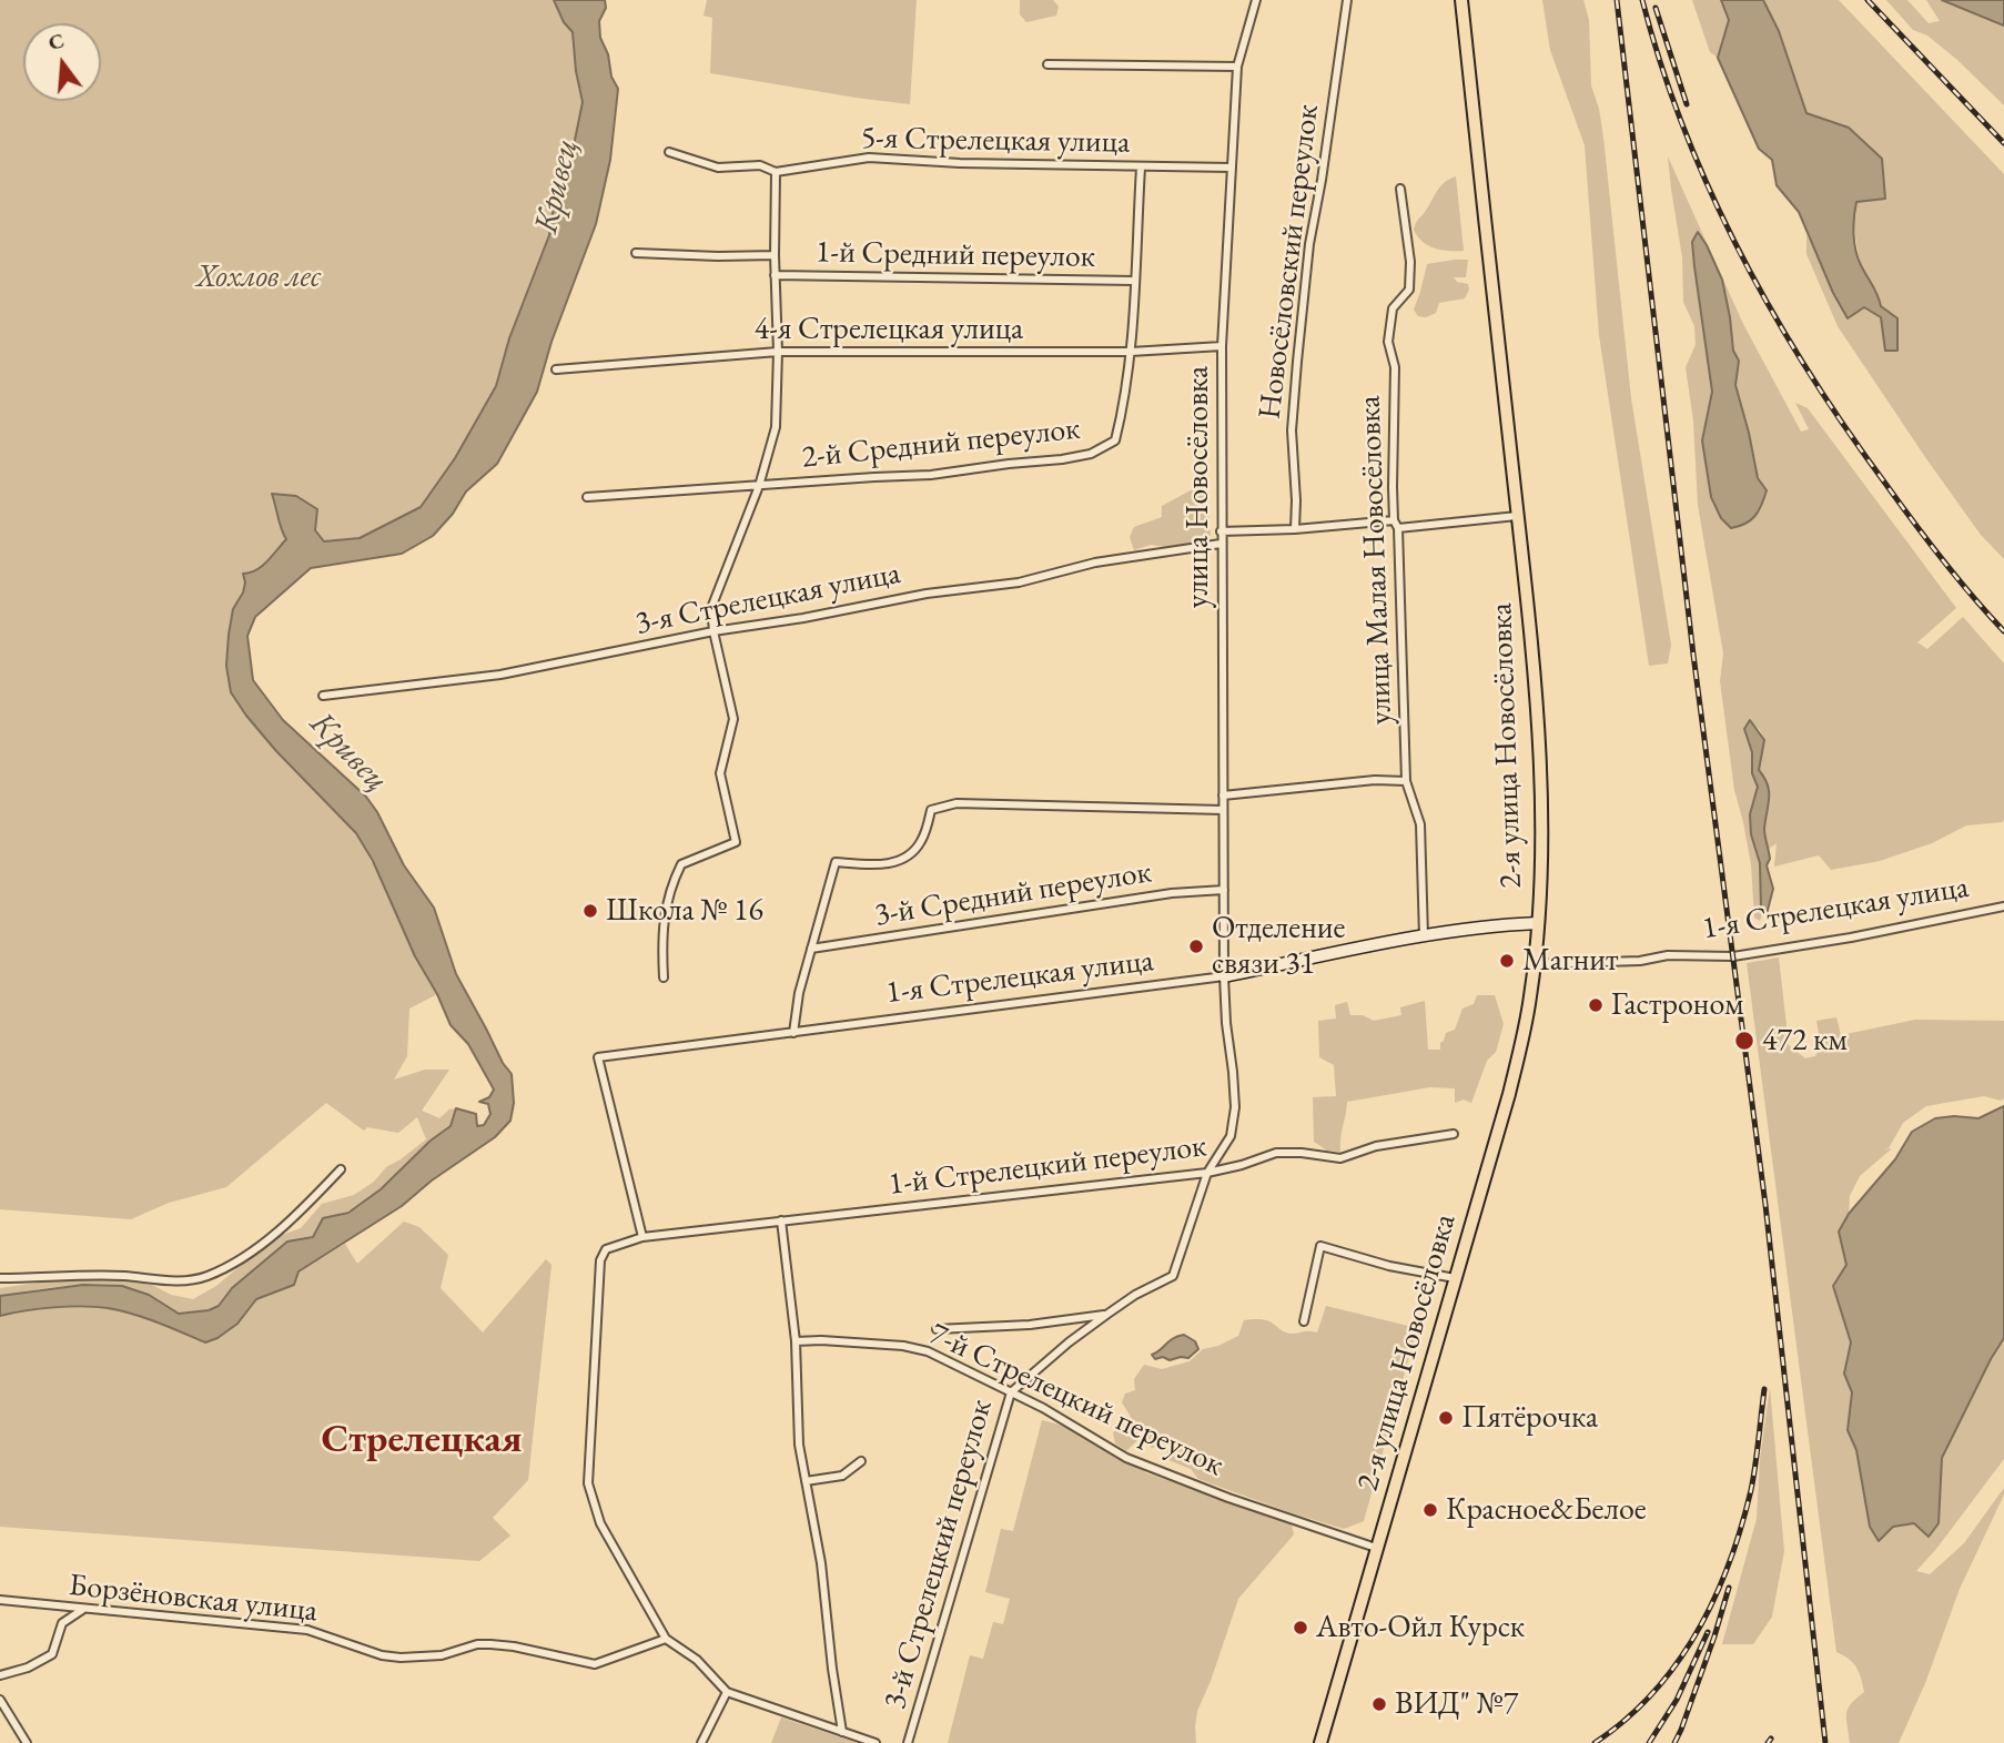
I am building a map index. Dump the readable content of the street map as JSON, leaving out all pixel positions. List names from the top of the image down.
{
  "streets": {
    "main road": ["2-я улица Новосёловка"],
    "street": [
      "5-я Стрелецкая улица",
      "1-й Средний переулок",
      "Новосёловский переулок",
      "4-я Стрелецкая улица",
      "2-й Средний переулок",
      "улица Новосёловка",
      "улица Малая Новосёловка",
      "3-я Стрелецкая улица",
      "3-й Средний переулок",
      "1-я Стрелецкая улица",
      "1-й Стрелецкий переулок",
      "7-й Стрелецкий переулок",
      "3-й Стрелецкий переулок",
      "Борзёновская улица"
    ]
  },
  "crossings": [
    ["5-я Стрелецкая улица", "2-й Средний переулок"],
    ["5-я Стрелецкая улица", "улица Новосёловка"],
    ["1-й Средний переулок", "2-й Средний переулок"],
    ["4-я Стрелецкая улица", "2-й Средний переулок"],
    ["4-я Стрелецкая улица", "улица Новосёловка"],
    ["улица Новосёловка", "3-я Стрелецкая улица"],
    ["улица Новосёловка", "3-й Средний переулок"],
    ["улица Новосёловка", "1-я Стрелецкая улица"],
    ["улица Новосёловка", "1-й Стрелецкий переулок"],
    ["улица Новосёловка", "3-й Стрелецкий переулок"],
    ["улица Малая Новосёловка", "1-я Стрелецкая улица"],
    ["2-я улица Новосёловка", "1-я Стрелецкая улица"],
    ["2-я улица Новосёловка", "7-й Стрелецкий переулок"],
    ["1-я Стрелецкая улица", "1-й Стрелецкий переулок"],
    ["7-й Стрелецкий переулок", "3-й Стрелецкий переулок"]
  ],
  "districts": ["Стрелецкая"],
  "water": ["Кривец"],
  "parks": ["Хохлов лес"],
  "places": [
    "Школа № 16",
    "Отделение связи 31",
    "Магнит",
    "Гастроном",
    "472 км",
    "Пятёрочка",
    "Красное&Белое",
    "Авто-Ойл Курск",
    "ВИД\" №7"
  ],
  "north": "top"
}
